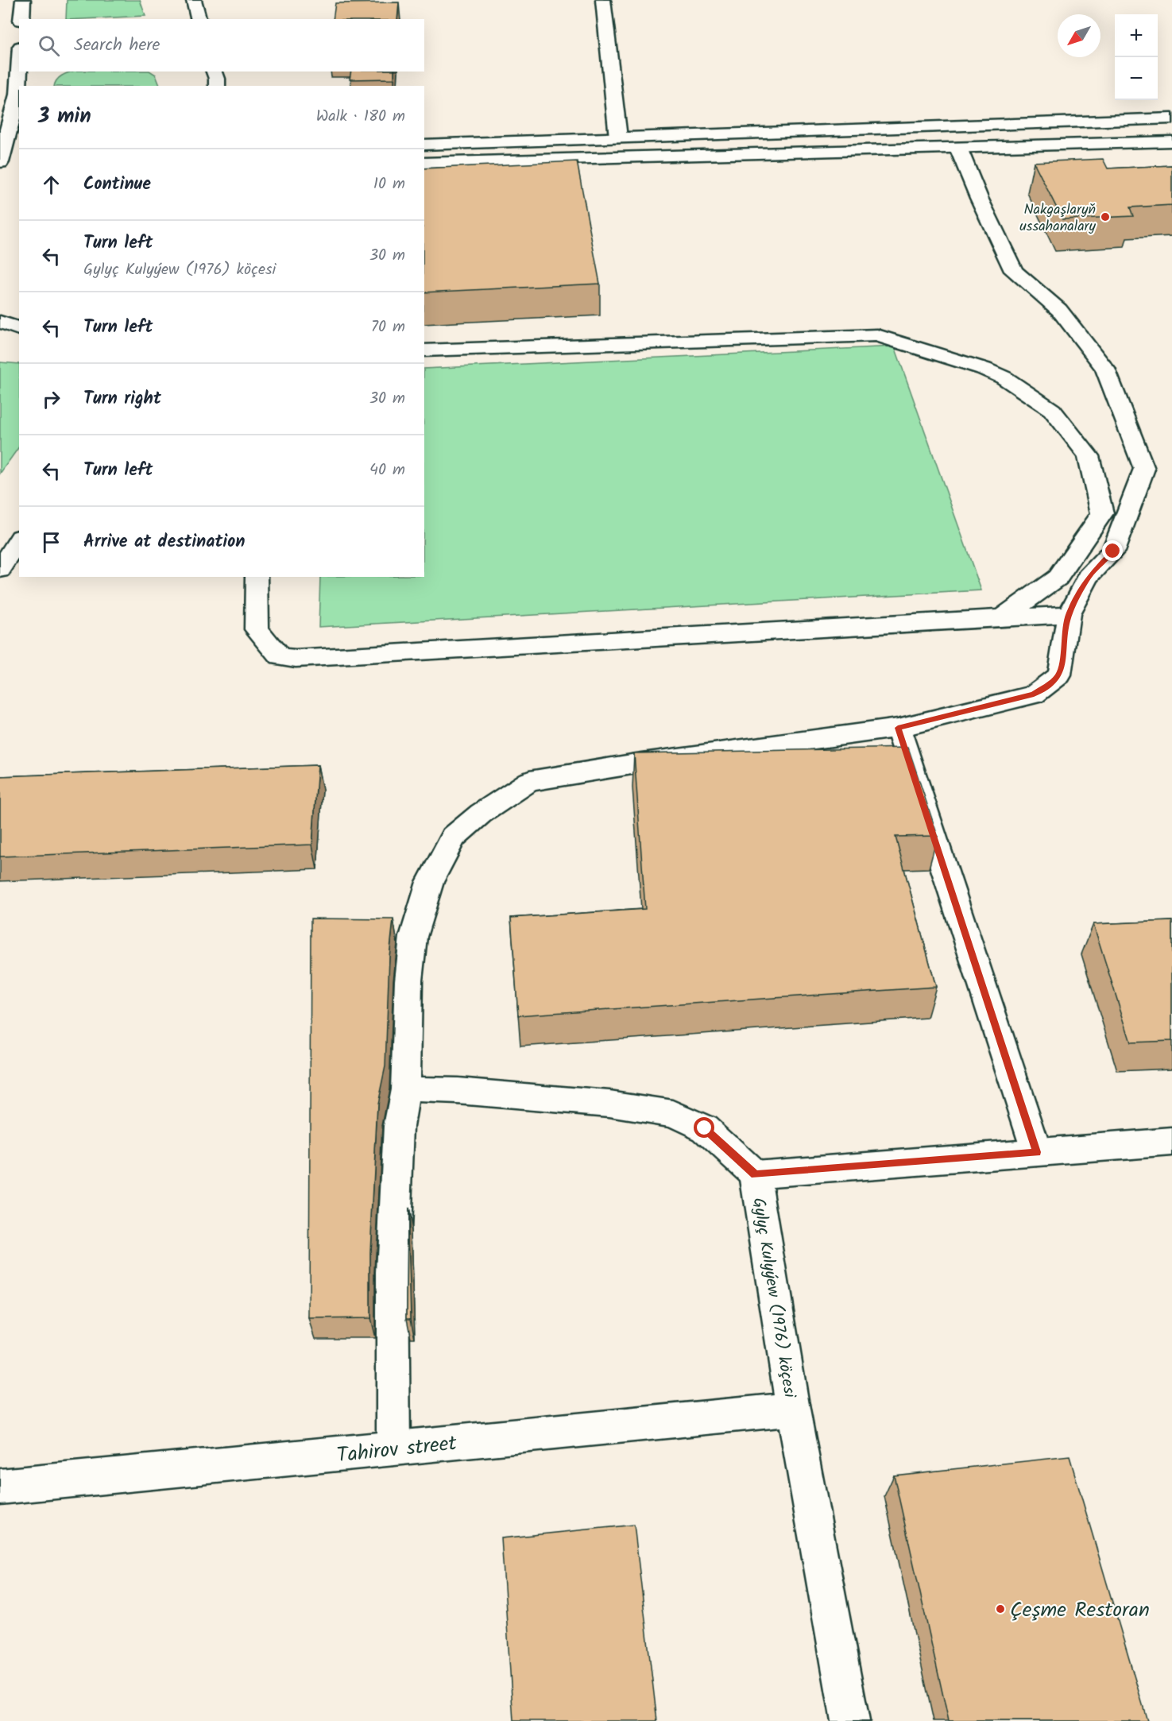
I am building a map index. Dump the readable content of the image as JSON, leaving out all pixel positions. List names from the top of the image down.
{
  "streets": {
    "main road": ["Gylyç Kulyýew (1976) köçesi", "Tahirov street"]
  },
  "crossings": [
    ["Gylyç Kulyýew (1976) köçesi", "Tahirov street"]
  ],
  "places": ["Nakgaşlaryň ussahanalary", "Çeşme Restoran"],
  "north": "bottom left",
  "page": {
    "map_buttons": ["+", "−"],
    "search": "Search here",
    "heading": ["3 min", "Walk · 180 m"],
    "list": [
      ["Continue", "10 m"],
      ["Turn left", "Gylyç Kulyýew (1976) köçesi", "30 m"],
      ["Turn left", "70 m"],
      ["Turn right", "30 m"],
      ["Turn left", "40 m"],
      "Arrive at destination"
    ]
  }
}
